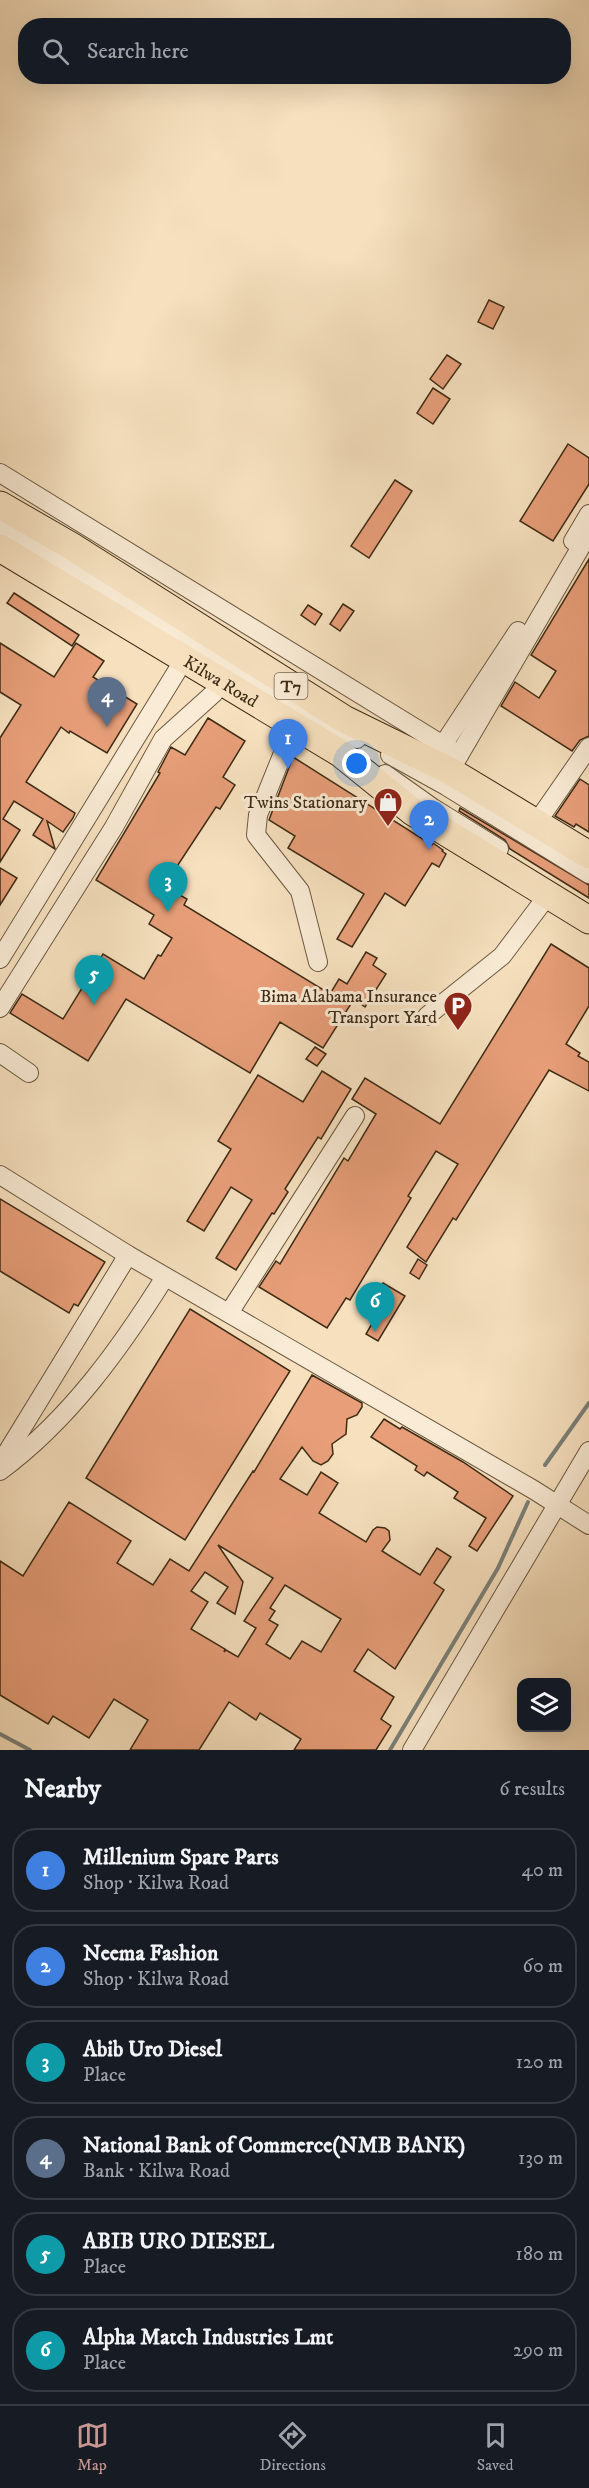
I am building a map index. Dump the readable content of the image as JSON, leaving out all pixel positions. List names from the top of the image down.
{
  "streets": {
    "highway": ["Kilwa Road", "T7"]
  },
  "places": {
    "shop": ["Twins Stationary"],
    "parking": ["Bima Alabama Insurance Transport Yard"]
  },
  "page": {
    "search": "Search here",
    "pins": [
      "4",
      "1",
      "2",
      "3",
      "5",
      "6"
    ],
    "heading": ["Nearby", "6 results"],
    "list": [
      {
        "mark": "1",
        "name": "Millenium Spare Parts",
        "note": "Shop · Kilwa Road",
        "value": "40 m"
      },
      {
        "mark": "2",
        "name": "Neema Fashion",
        "note": "Shop · Kilwa Road",
        "value": "60 m"
      },
      {
        "mark": "3",
        "name": "Abib Uro Diesel",
        "note": "Place",
        "value": "120 m"
      },
      {
        "mark": "4",
        "name": "National Bank of Commerce(NMB BANK)",
        "note": "Bank · Kilwa Road",
        "value": "130 m"
      },
      {
        "mark": "5",
        "name": "ABIB URO DIESEL",
        "note": "Place",
        "value": "180 m"
      },
      {
        "mark": "6",
        "name": "Alpha Match Industries Lmt",
        "note": "Place",
        "value": "290 m"
      }
    ],
    "nav": ["Map", "Directions", "Saved"]
  }
}
